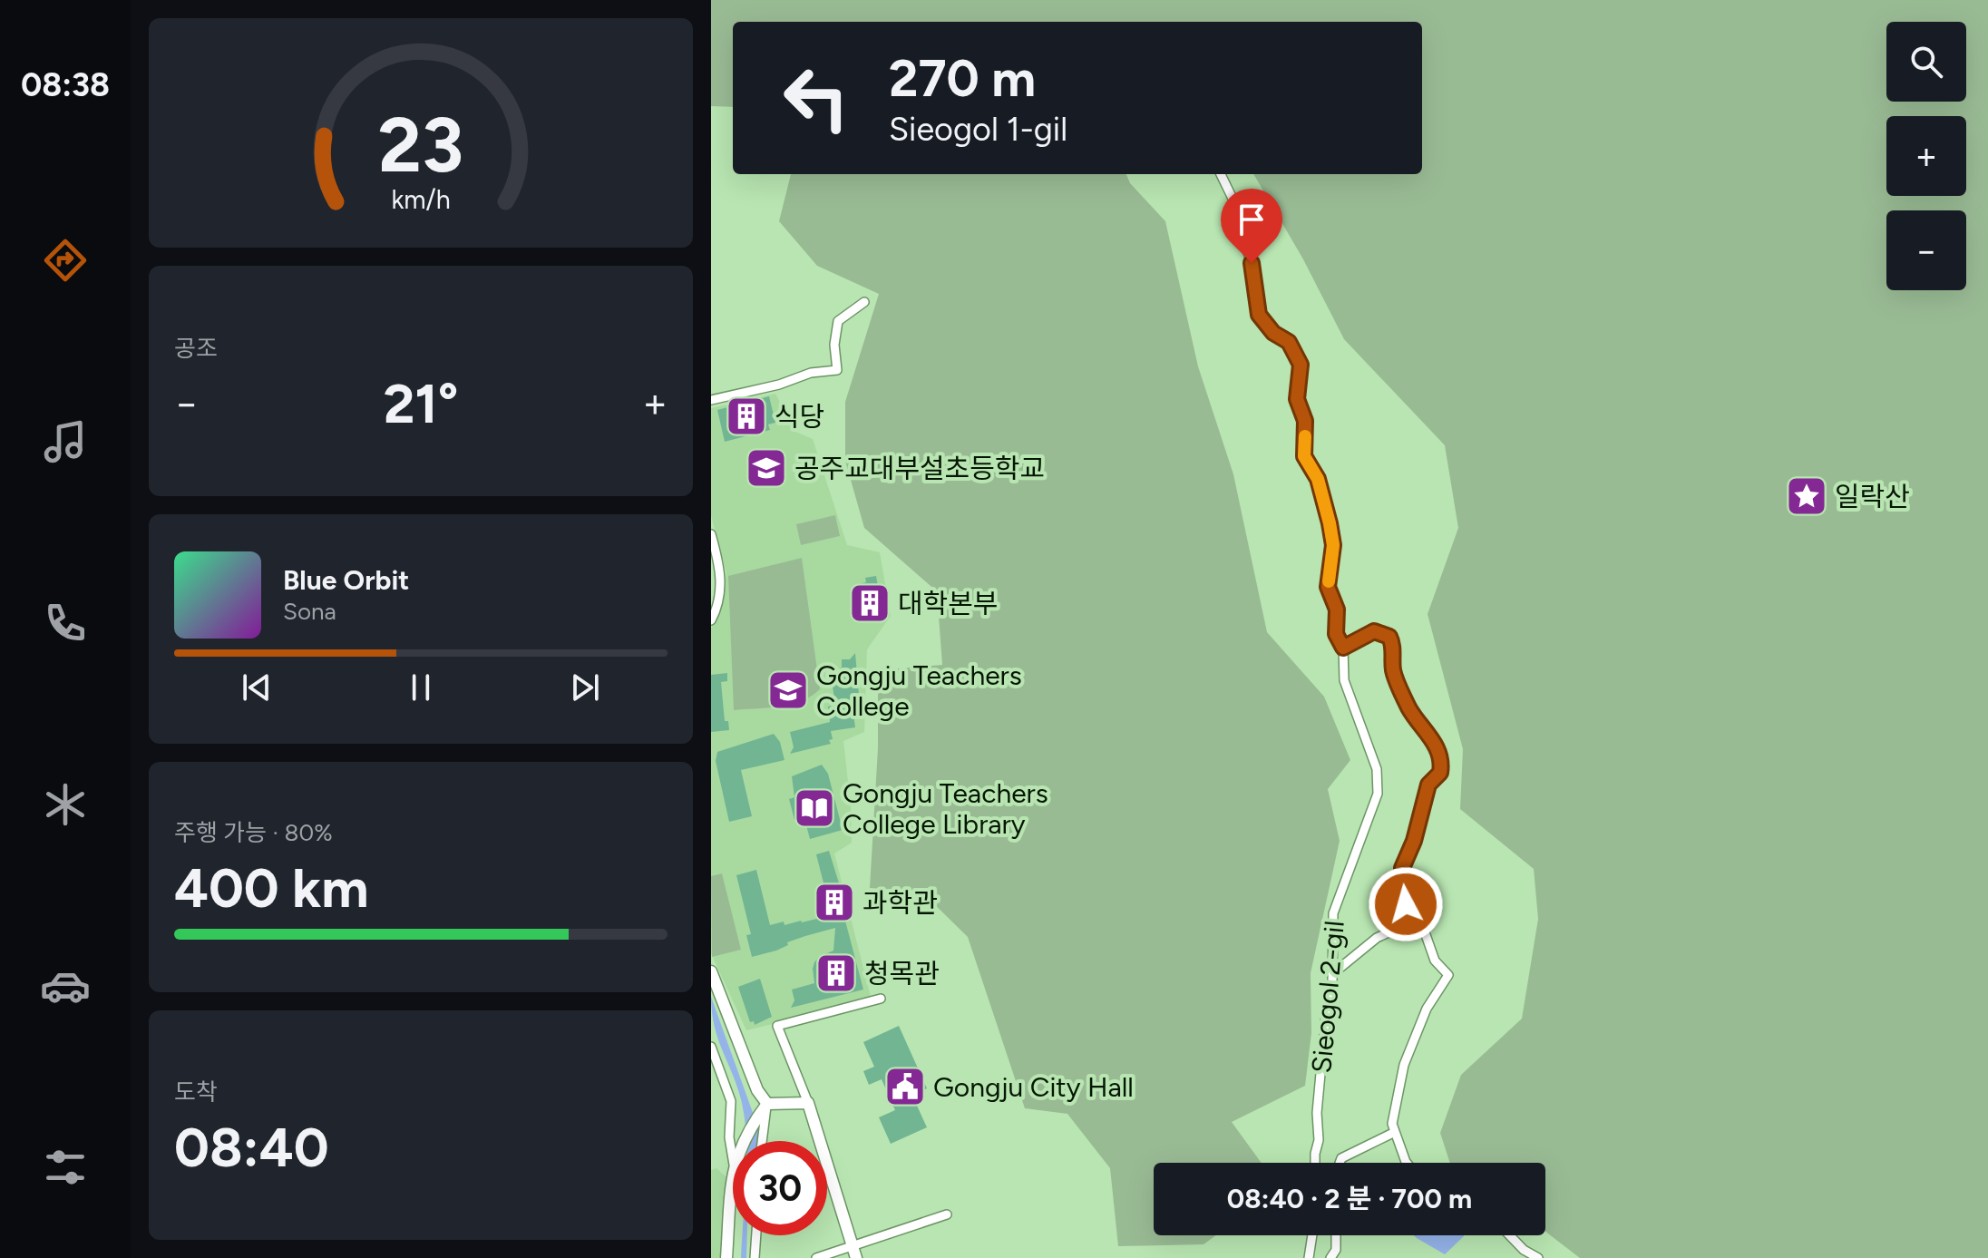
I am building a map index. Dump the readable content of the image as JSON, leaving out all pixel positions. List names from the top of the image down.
{
  "streets": {
    "street": ["Sieogol 2-gil"]
  },
  "places": {
    "building": [
      "식당",
      "대학본부",
      "과학관",
      "청목관"
    ],
    "school or university": ["공주교대부설초등학교", "Gongju Teachers College"],
    "place": ["일락산"],
    "library": ["Gongju Teachers College Library"],
    "public building": ["Gongju City Hall"]
  },
  "page": {
    "tabs": "08:38",
    "map_buttons": ["+", "−"],
    "turn": ["270 m", "Sieogol 1-gil"],
    "tile": [
      "공조",
      ["주행 가능 · 80%", "400 km"],
      ["도착", "08:40"]
    ],
    "heat": ["−", "21°", "+"],
    "song": ["Blue Orbit", "Sona"],
    "limit": "30",
    "trip": "08:40 · 2 분 · 700 m",
    "gauge": ["23", "km/h"]
  }
}
